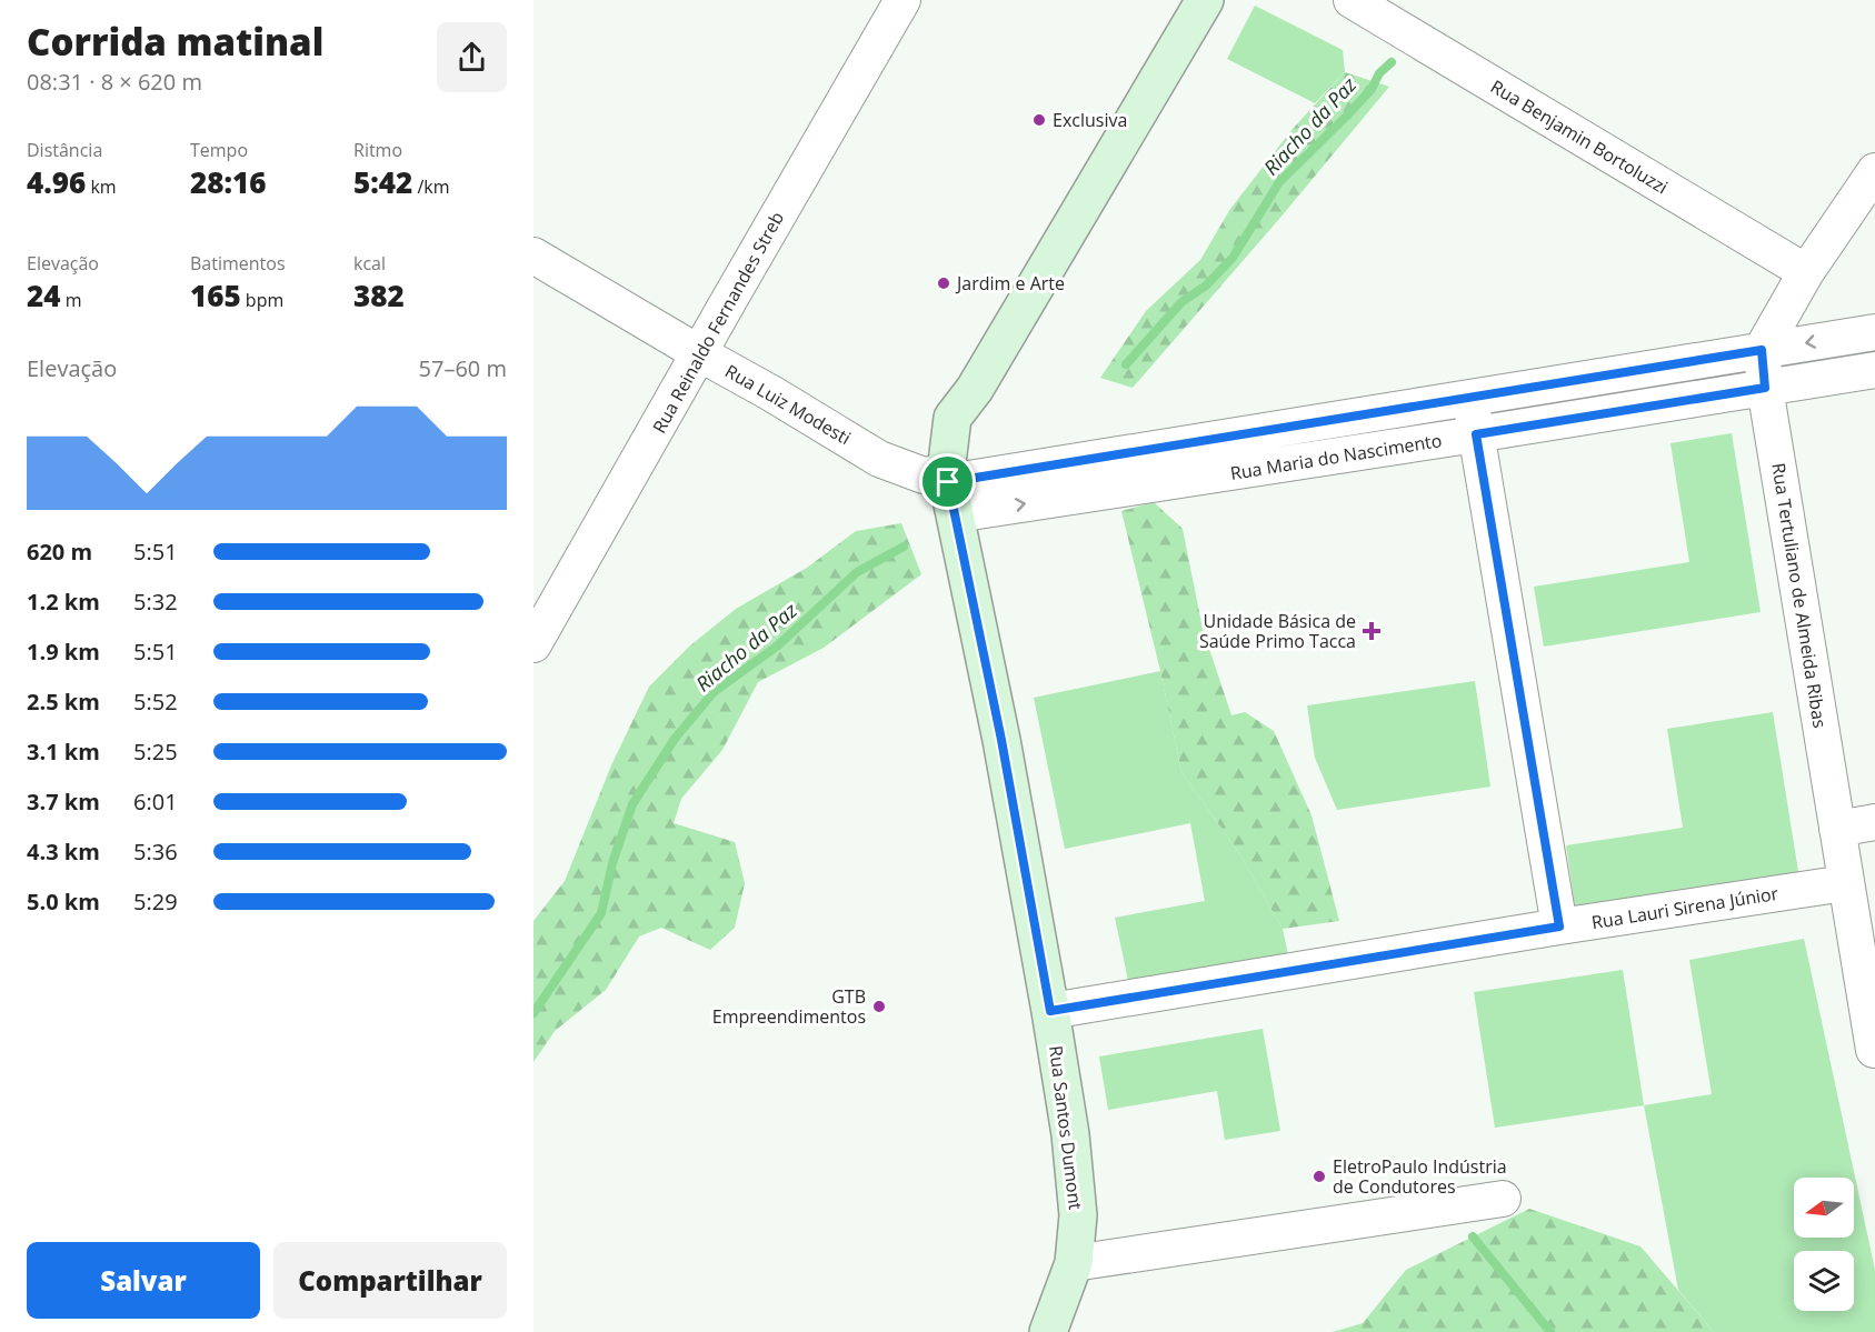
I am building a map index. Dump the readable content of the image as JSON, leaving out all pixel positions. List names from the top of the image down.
{
  "streets": {
    "main road": ["Rua Santos Dumont"],
    "street": [
      "Rua Benjamin Bortoluzzi",
      "Rua Reinaldo Fernandes Streb",
      "Rua Luiz Modesti",
      "Rua Maria do Nascimento",
      "Rua Tertuliano de Almeida Ribas",
      "Rua Lauri Sirena Júnior"
    ]
  },
  "crossings": [
    ["Rua Reinaldo Fernandes Streb", "Rua Luiz Modesti"],
    ["Rua Luiz Modesti", "Rua Maria do Nascimento"],
    ["Rua Luiz Modesti", "Rua Santos Dumont"],
    ["Rua Maria do Nascimento", "Rua Tertuliano de Almeida Ribas"],
    ["Rua Maria do Nascimento", "Rua Santos Dumont"],
    ["Rua Tertuliano de Almeida Ribas", "Rua Lauri Sirena Júnior"],
    ["Rua Lauri Sirena Júnior", "Rua Santos Dumont"]
  ],
  "water": ["Riacho da Paz"],
  "places": {
    "other": [
      "Exclusiva",
      "Jardim e Arte",
      "GTB Empreendimentos",
      "EletroPaulo Indústria de Condutores"
    ],
    "health": ["Unidade Básica de Saúde Primo Tacca"]
  },
  "north": "left",
  "page": {
    "heading": ["Corrida matinal", "08:31 · 8 × 620 m"],
    "stats": [
      ["Distância", "4.96 km"],
      ["Tempo", "28:16"],
      ["Ritmo", "5:42 /km"],
      ["Elevação", "24 m"],
      ["Batimentos", "165 bpm"],
      ["kcal", "382"]
    ],
    "chart": ["Elevação", "57–60 m"],
    "list": [
      {
        "name": "620 m",
        "note": "5:51"
      },
      {
        "name": "1.2 km",
        "note": "5:32"
      },
      {
        "name": "1.9 km",
        "note": "5:51"
      },
      {
        "name": "2.5 km",
        "note": "5:52"
      },
      {
        "name": "3.1 km",
        "note": "5:25"
      },
      {
        "name": "3.7 km",
        "note": "6:01"
      },
      {
        "name": "4.3 km",
        "note": "5:36"
      },
      {
        "name": "5.0 km",
        "note": "5:29"
      }
    ],
    "buttons": ["Salvar", "Compartilhar"]
  }
}
